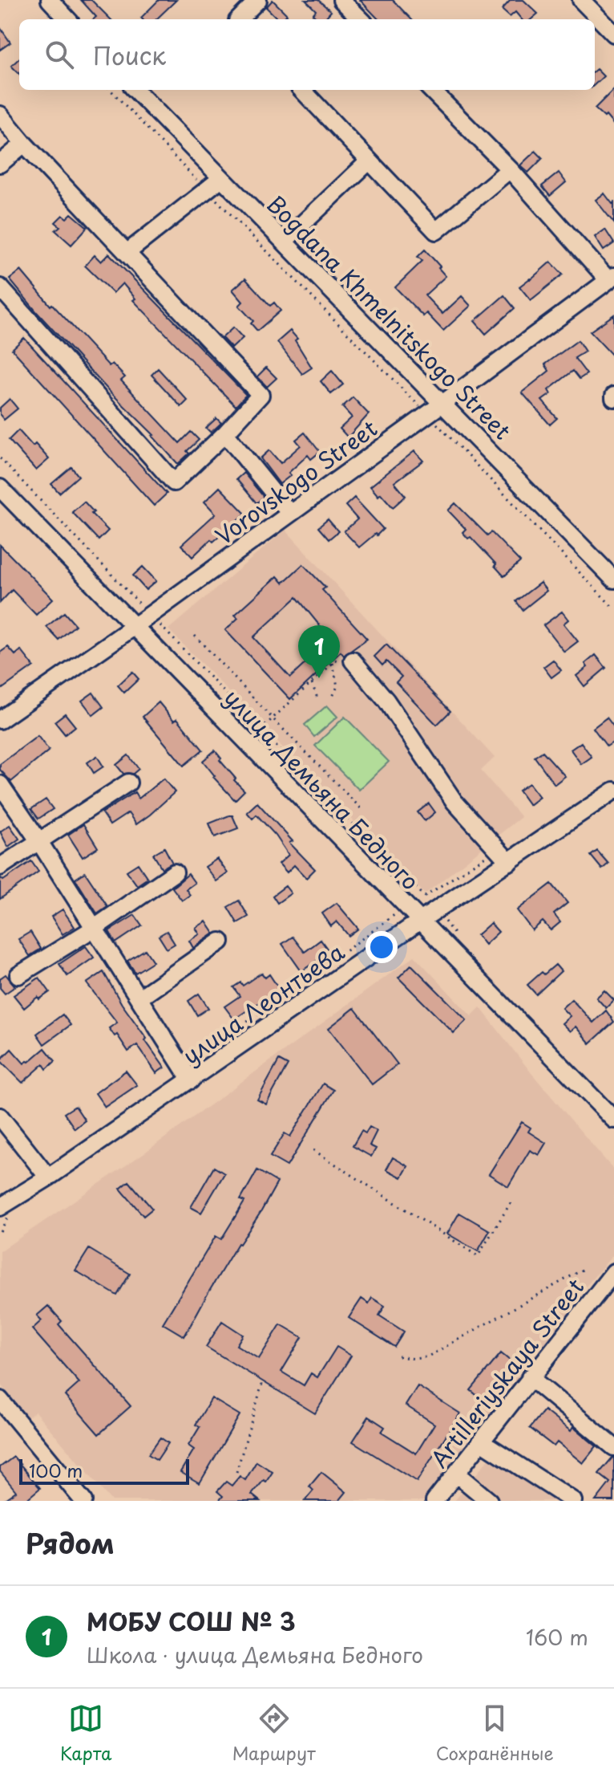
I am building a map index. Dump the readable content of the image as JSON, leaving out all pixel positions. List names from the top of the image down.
{
  "streets": {
    "street": [
      "Bogdana Khmelnitskogo Street",
      "Vorovskogo Street",
      "улица Демьяна Бедного",
      "улица Леонтьева",
      "Artilleriyskaya Street"
    ]
  },
  "crossings": [
    ["Bogdana Khmelnitskogo Street", "Vorovskogo Street"],
    ["Vorovskogo Street", "улица Демьяна Бедного"],
    ["улица Демьяна Бедного", "улица Леонтьева"]
  ],
  "scale_bar": "100 m",
  "page": {
    "search": "Поиск",
    "pins": "1",
    "scale": "100 m",
    "heading": "Рядом",
    "list": [
      {
        "mark": "1",
        "name": "МОБУ СОШ № 3",
        "note": "Школа · улица Демьяна Бедного",
        "value": "160 m"
      }
    ],
    "nav": ["Карта", "Маршрут", "Сохранённые"]
  }
}
